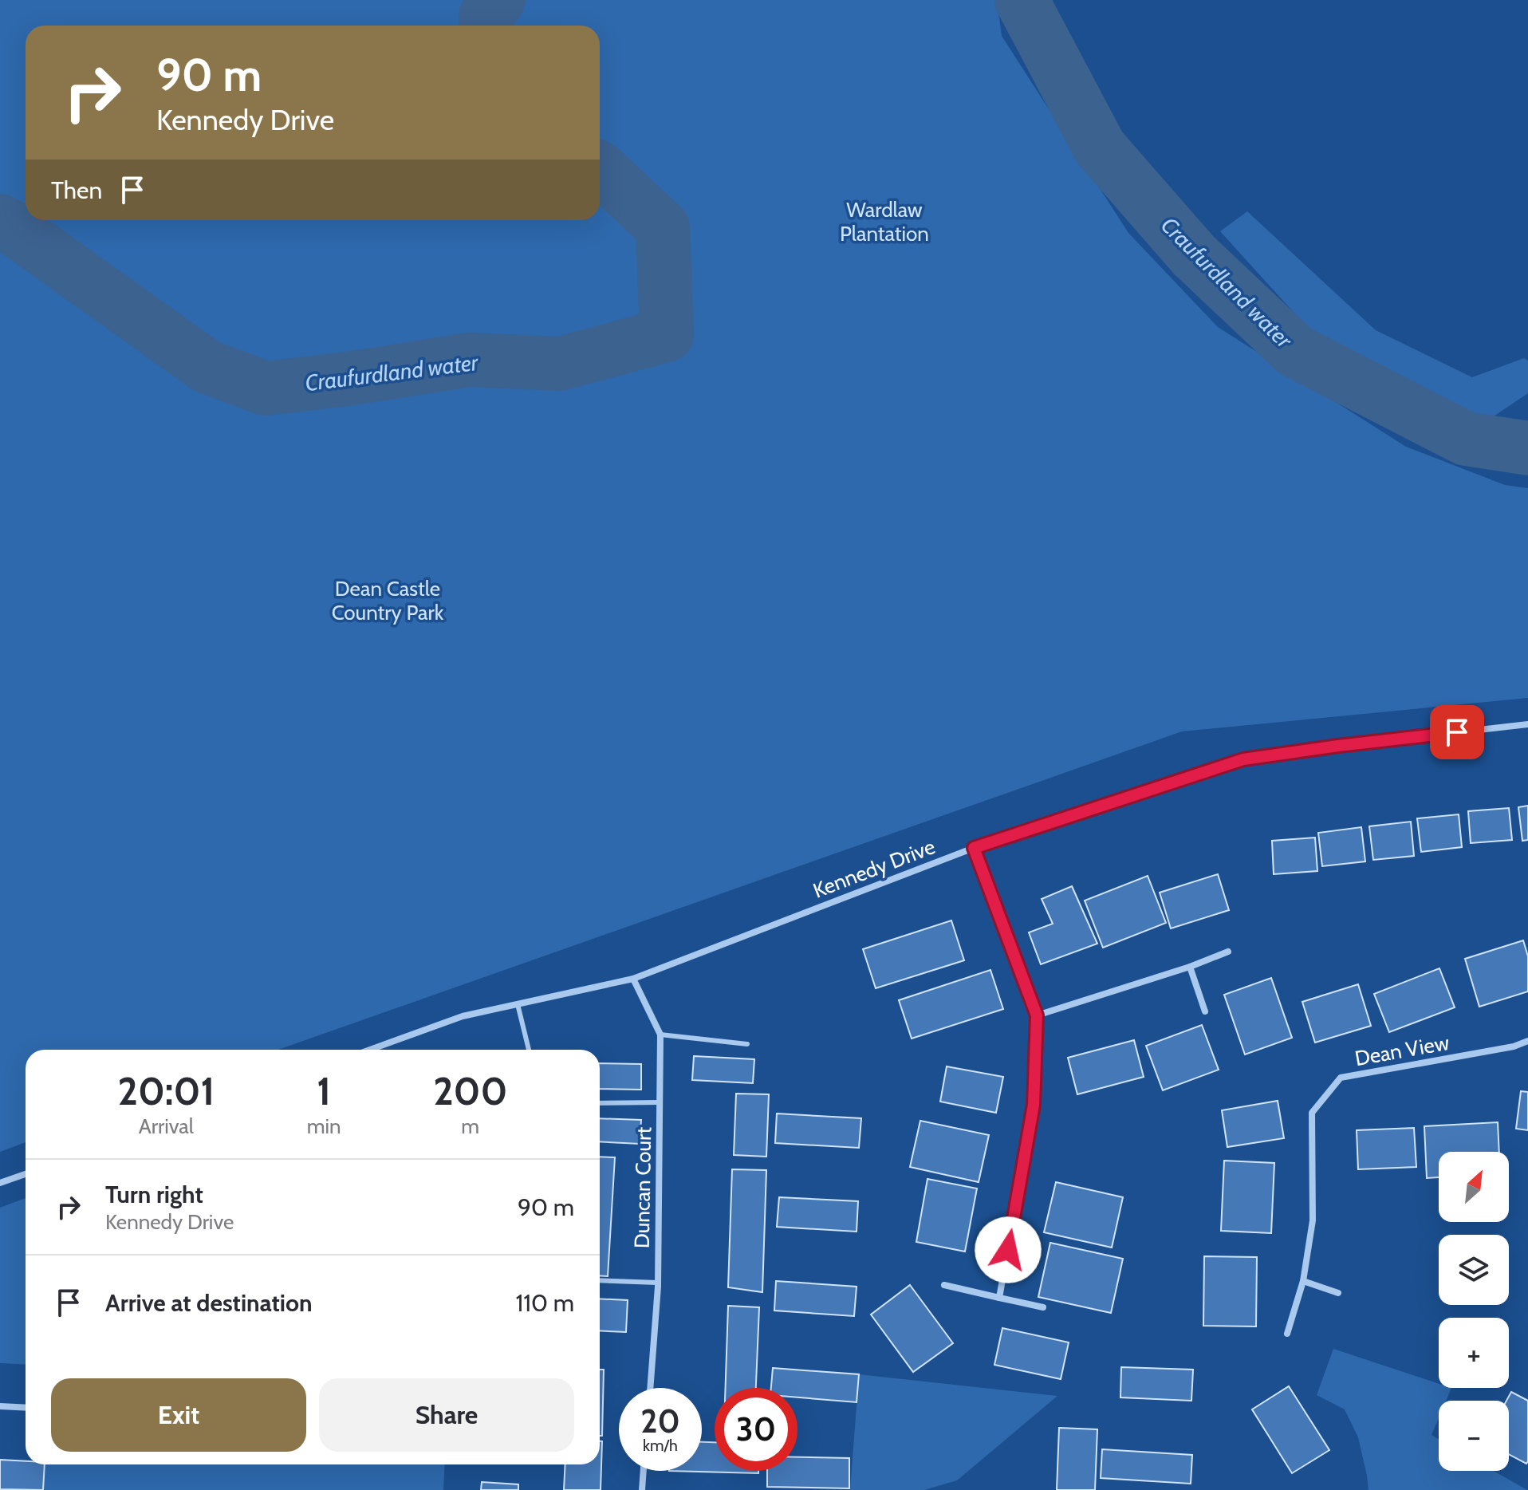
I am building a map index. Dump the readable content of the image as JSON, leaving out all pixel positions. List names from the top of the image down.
{
  "streets": {
    "street": ["Kennedy Drive", "Dean View", "Duncan Court"]
  },
  "crossings": [
    ["Kennedy Drive", "Duncan Court"]
  ],
  "water": ["Craufurdland water"],
  "parks": ["Wardlaw Plantation", "Dean Castle Country Park"],
  "north": "top right",
  "page": {
    "turn": ["90 m", "Kennedy Drive"],
    "then": "Then",
    "eta": [
      "20:01",
      "Arrival",
      "1",
      "min",
      "200",
      "m"
    ],
    "map_buttons": ["+", "−"],
    "list": [
      {
        "name": "Turn right",
        "note": "Kennedy Drive",
        "value": "90 m"
      },
      {
        "name": "Arrive at destination",
        "value": "110 m"
      }
    ],
    "buttons": ["Exit", "Share"],
    "speed": "20 km/h",
    "limit": "30"
  }
}
